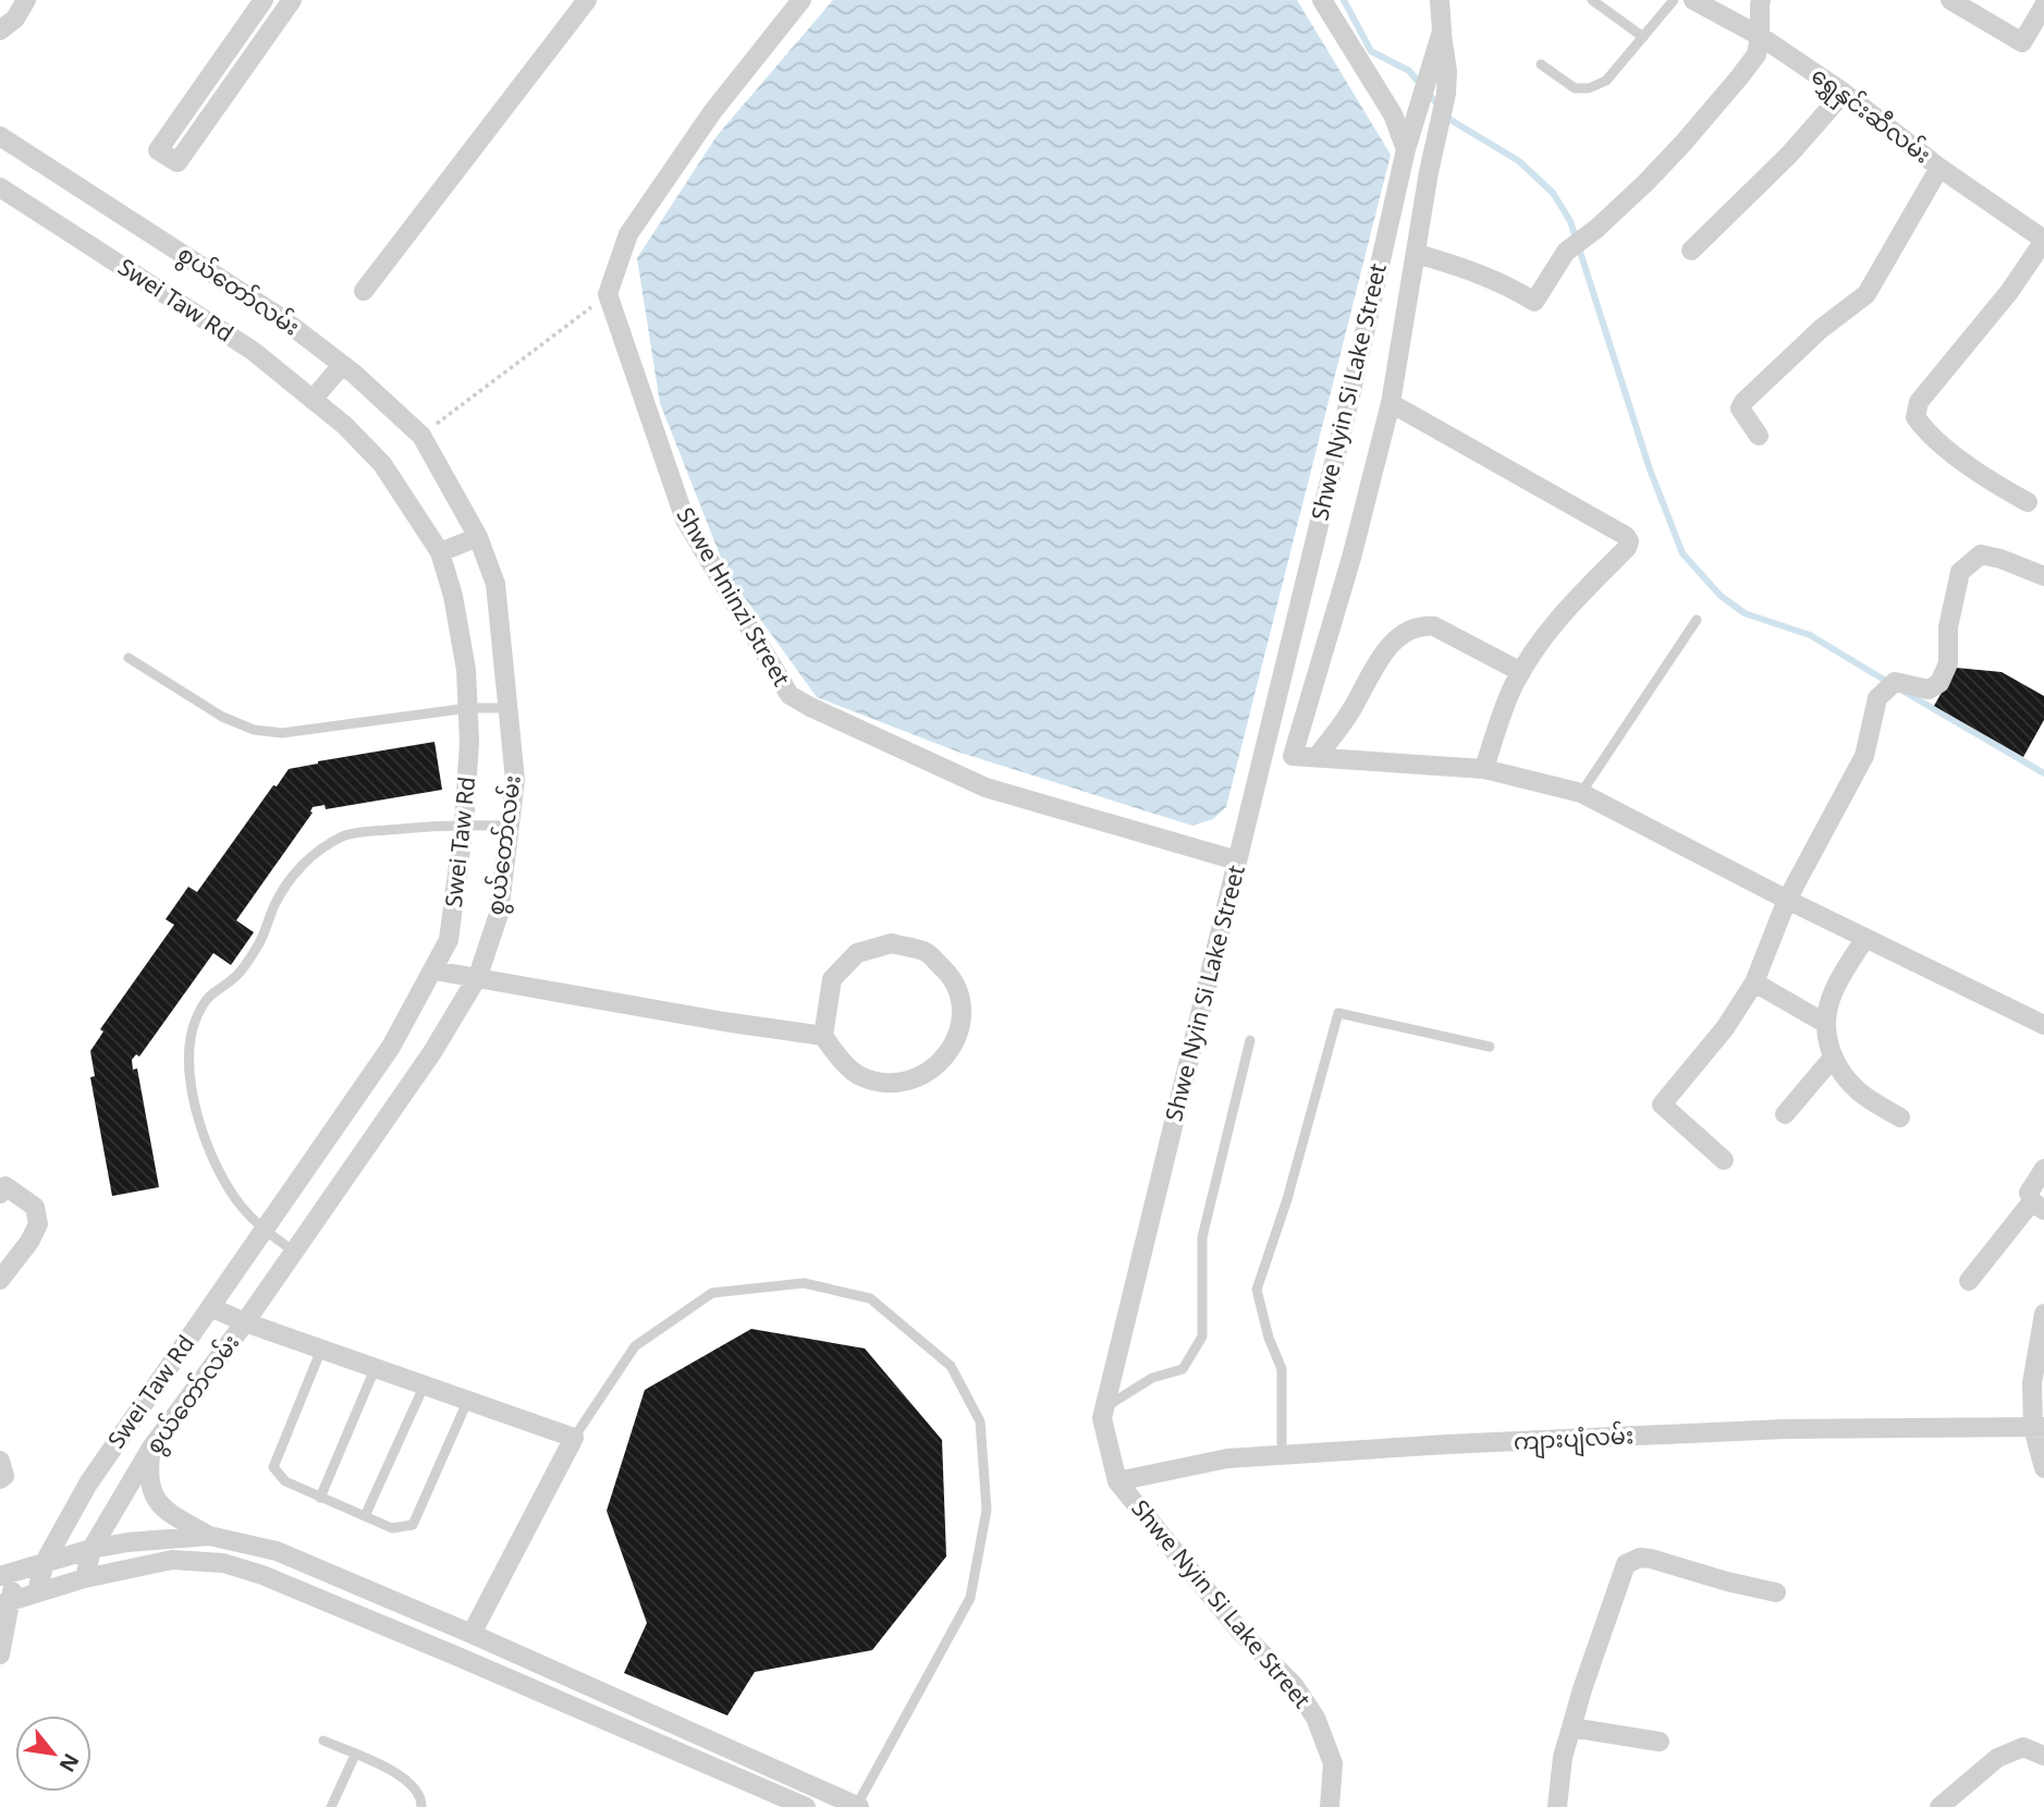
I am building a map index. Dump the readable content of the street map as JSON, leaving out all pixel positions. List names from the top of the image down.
{
  "streets": {
    "street": [
      "ရွှေနှင်းဆီလမ်း",
      "စွယ်တော်လမ်း",
      "Swei Taw Rd",
      "Shwe Nyin Si Lake Street",
      "Shwe Hninzi Street",
      "ကျားပျံလမ်း"
    ]
  },
  "crossings": [
    ["Shwe Nyin Si Lake Street", "Shwe Hninzi Street"],
    ["Shwe Nyin Si Lake Street", "ကျားပျံလမ်း"]
  ],
  "north": "bottom right"
}
